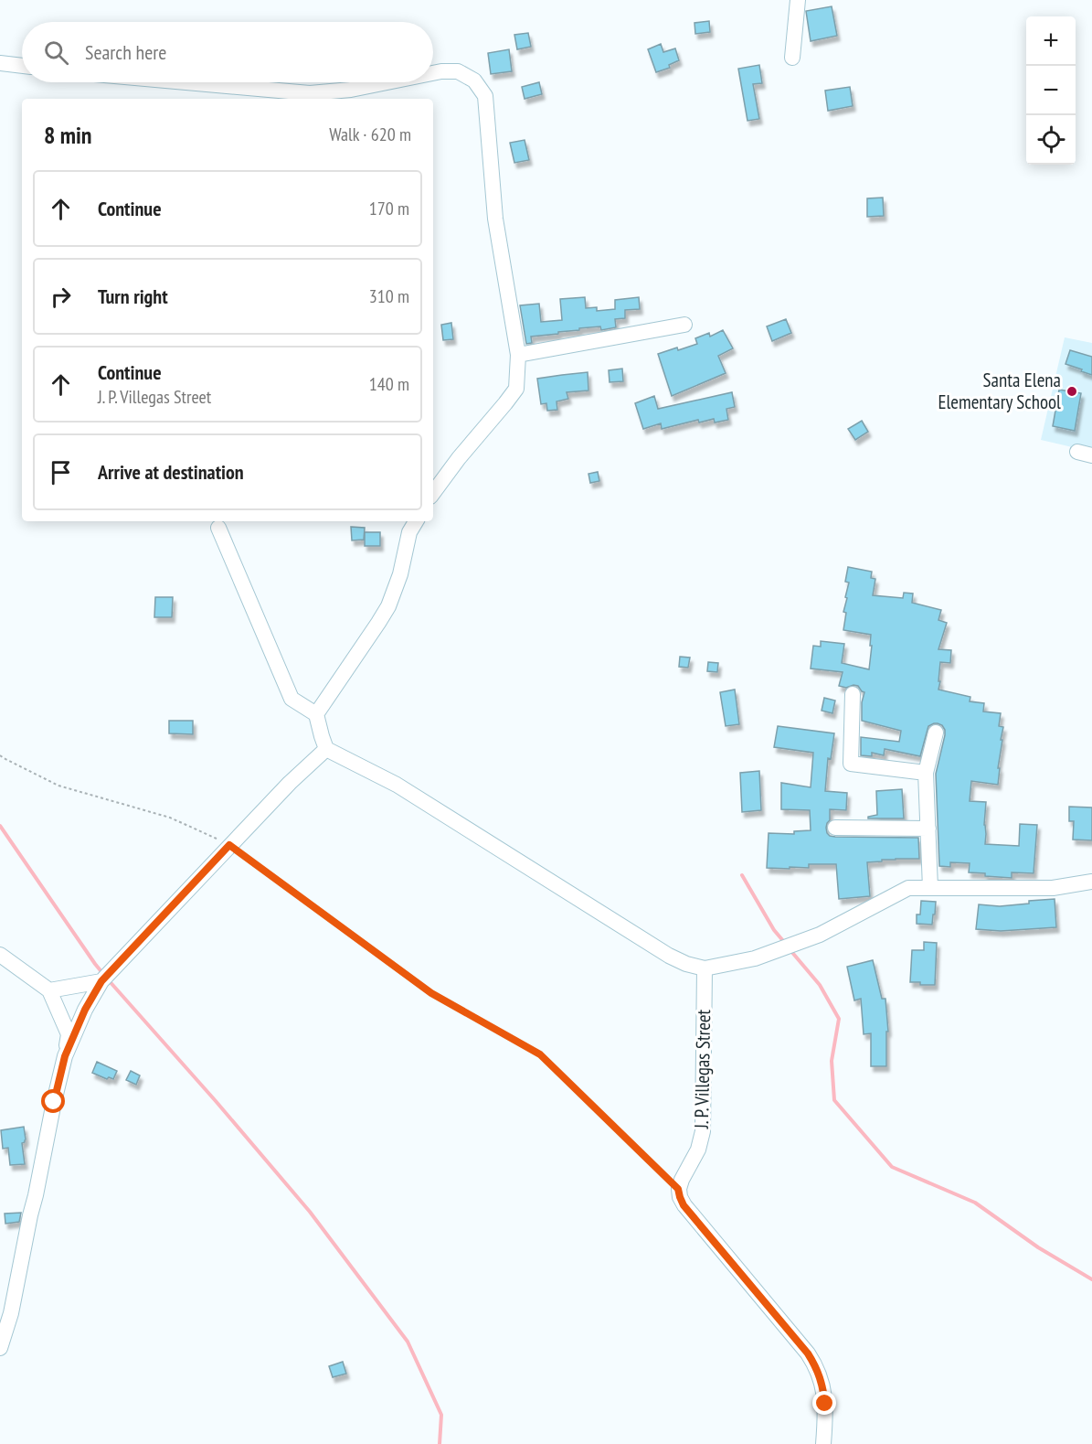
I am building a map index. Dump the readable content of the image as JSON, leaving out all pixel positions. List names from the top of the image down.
{
  "streets": {
    "street": ["J. P. Villegas Street"]
  },
  "places": ["Santa Elena Elementary School"],
  "page": {
    "map_buttons": ["+", "−"],
    "search": "Search here",
    "heading": ["8 min", "Walk · 620 m"],
    "list": [
      ["Continue", "170 m"],
      ["Turn right", "310 m"],
      ["Continue", "J. P. Villegas Street", "140 m"],
      "Arrive at destination"
    ]
  }
}
